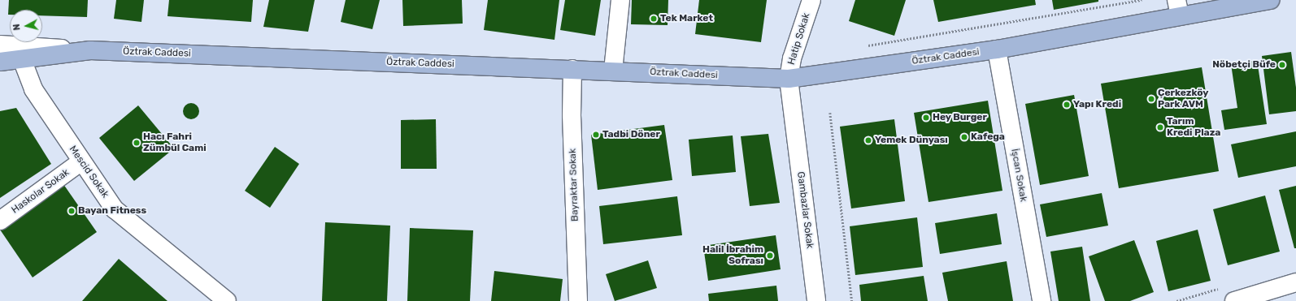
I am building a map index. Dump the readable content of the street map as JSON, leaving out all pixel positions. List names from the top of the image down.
{
  "streets": {
    "main road": ["Öztrak Caddesi"],
    "street": [
      "Hatip Sokak",
      "Mescid Sokak",
      "İşcan Sokak",
      "Bayraktar Sokak",
      "Haskolar Sokak",
      "Gambazlar Sokak"
    ]
  },
  "crossings": [
    ["Hatip Sokak", "Öztrak Caddesi"],
    ["Hatip Sokak", "Gambazlar Sokak"],
    ["Öztrak Caddesi", "Mescid Sokak"],
    ["Öztrak Caddesi", "İşcan Sokak"],
    ["Öztrak Caddesi", "Bayraktar Sokak"],
    ["Mescid Sokak", "Haskolar Sokak"]
  ],
  "places": [
    "Tek Market",
    "Nöbetçi Büfe",
    "Çerkezköy Park AVM",
    "Yapı Kredi",
    "Hey Burger",
    "Tarım Kredi Plaza",
    "Tadbi Döner",
    "Kafega",
    "Yemek Dünyası",
    "Hacı Fahri Zümbül Cami",
    "Bayan Fitness",
    "Halil İbrahim Sofrası"
  ],
  "north": "left"
}
